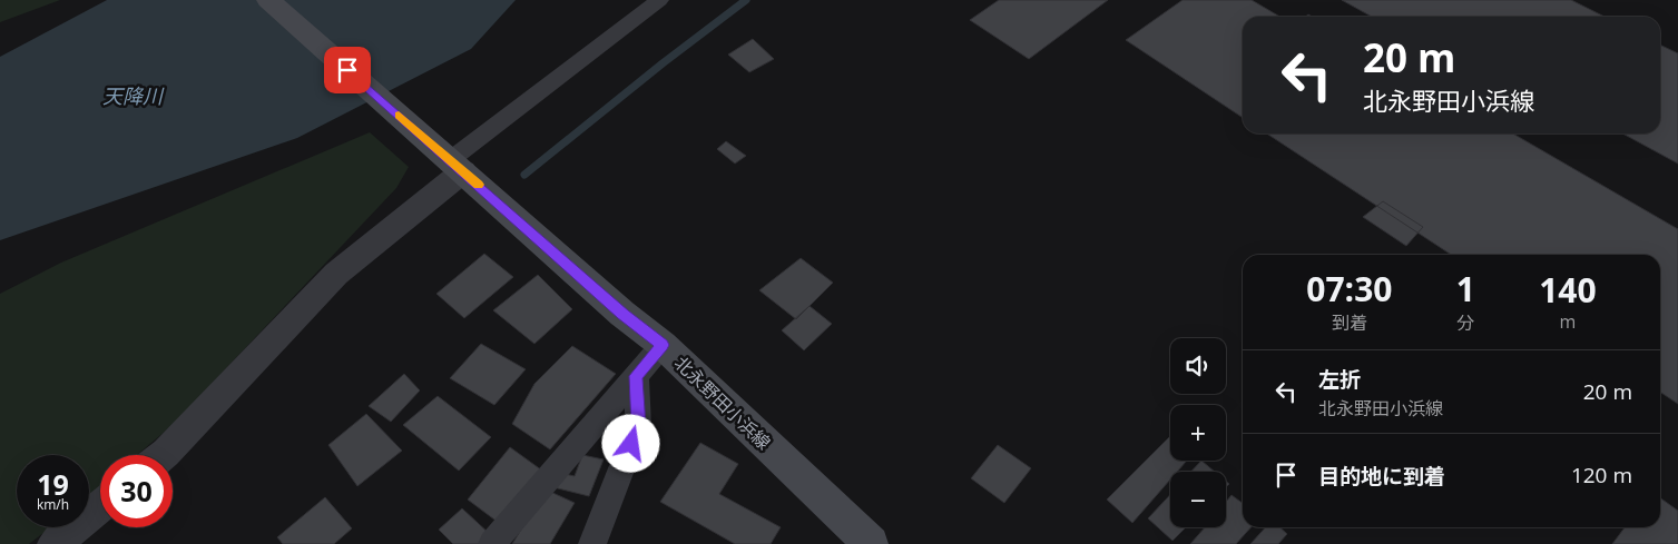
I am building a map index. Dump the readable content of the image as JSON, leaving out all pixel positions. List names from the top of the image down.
{
  "streets": {
    "main road": ["北永野田小浜線"]
  },
  "water": ["天降川"],
  "page": {
    "turn": ["20 m", "北永野田小浜線"],
    "eta": [
      "07:30",
      "到着",
      "1",
      "分",
      "140",
      "m"
    ],
    "map_buttons": ["+", "−"],
    "list": [
      {
        "name": "左折",
        "note": "北永野田小浜線",
        "value": "20 m"
      },
      {
        "name": "目的地に到着",
        "value": "120 m"
      }
    ],
    "speed": "19 km/h",
    "limit": "30"
  }
}
